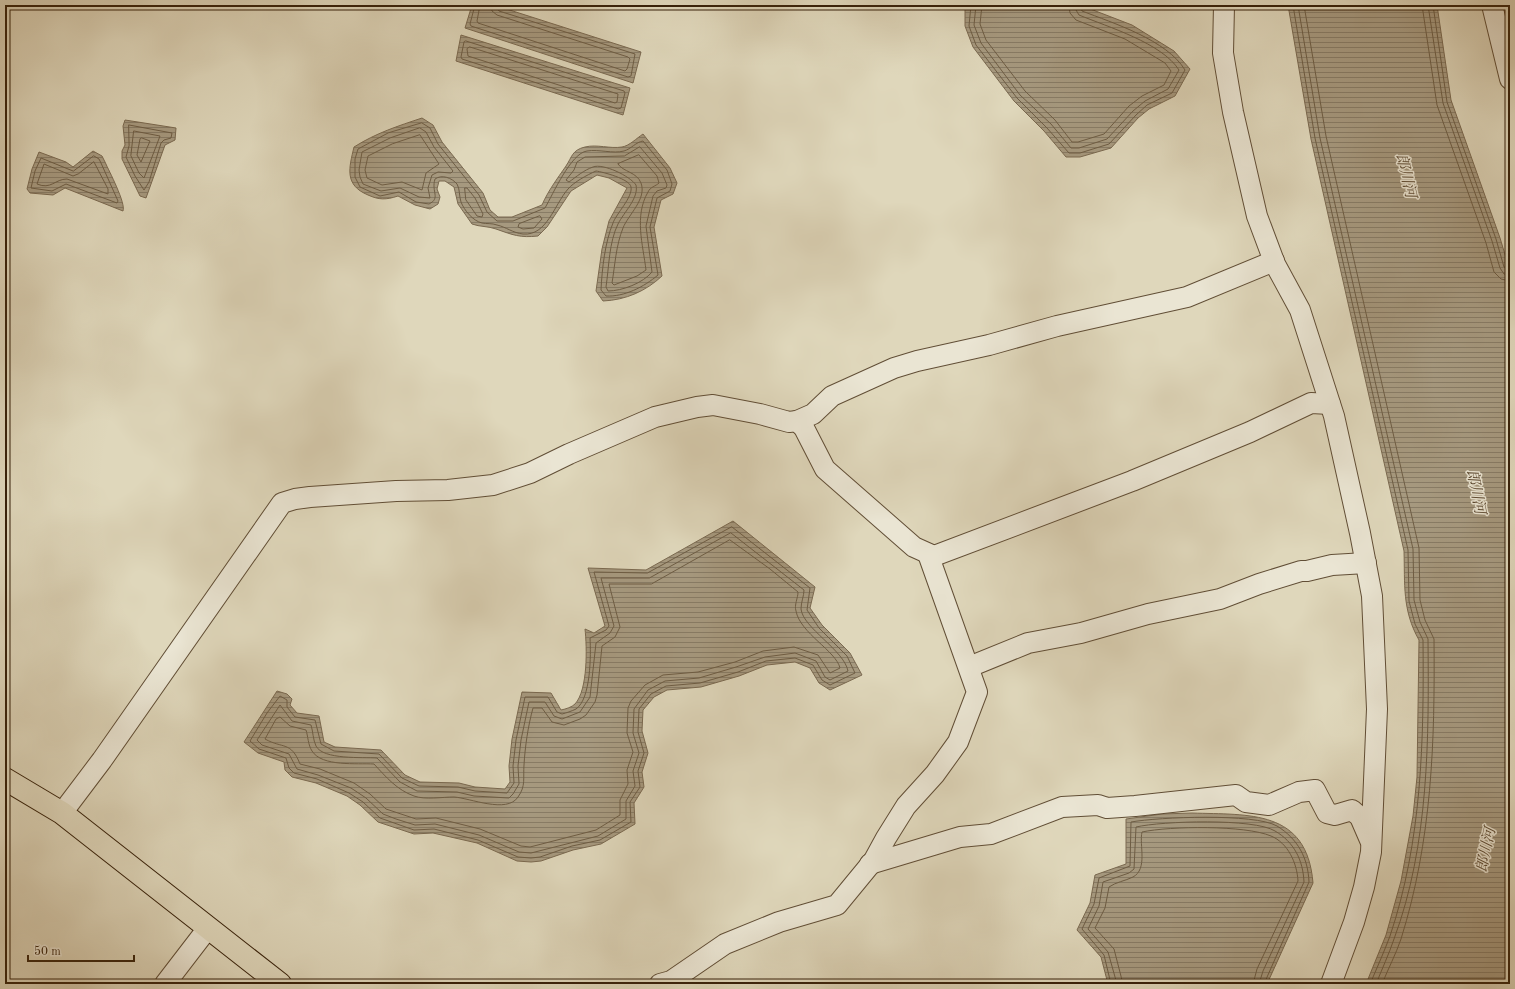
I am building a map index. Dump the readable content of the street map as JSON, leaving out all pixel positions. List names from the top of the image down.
{
  "water": ["郎川河"],
  "scale_bar": "50 m"
}
